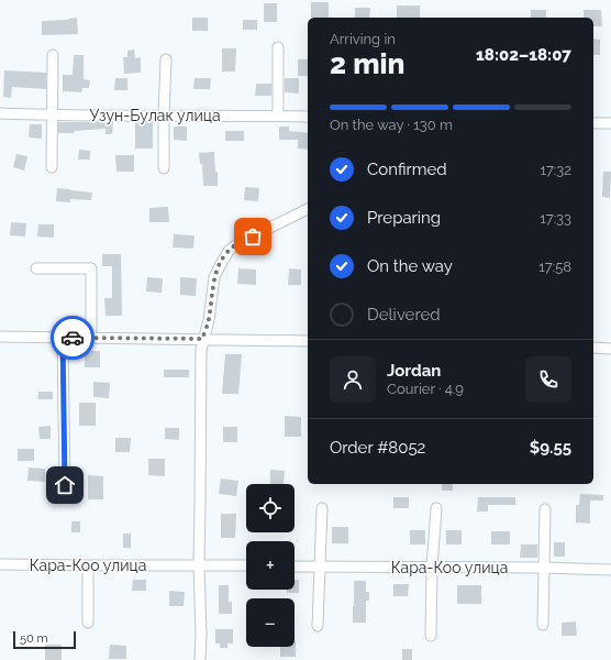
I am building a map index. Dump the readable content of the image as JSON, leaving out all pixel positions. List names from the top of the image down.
{
  "streets": {
    "street": ["Узун-Булак улица", "Кара-Коо улица"]
  },
  "scale_bar": "50 m",
  "page": {
    "heading": ["2 min", "Arriving in", "18:02–18:07"],
    "panel": [
      "Jordan",
      "Courier · 4.9",
      "Order #8052",
      "$9.55"
    ],
    "bar": "On the way · 130 m",
    "list": [
      ["Confirmed", "17:32"],
      ["Preparing", "17:33"],
      ["On the way", "17:58"],
      "Delivered"
    ],
    "map_buttons": ["+", "−"],
    "scale": "50 m"
  }
}
